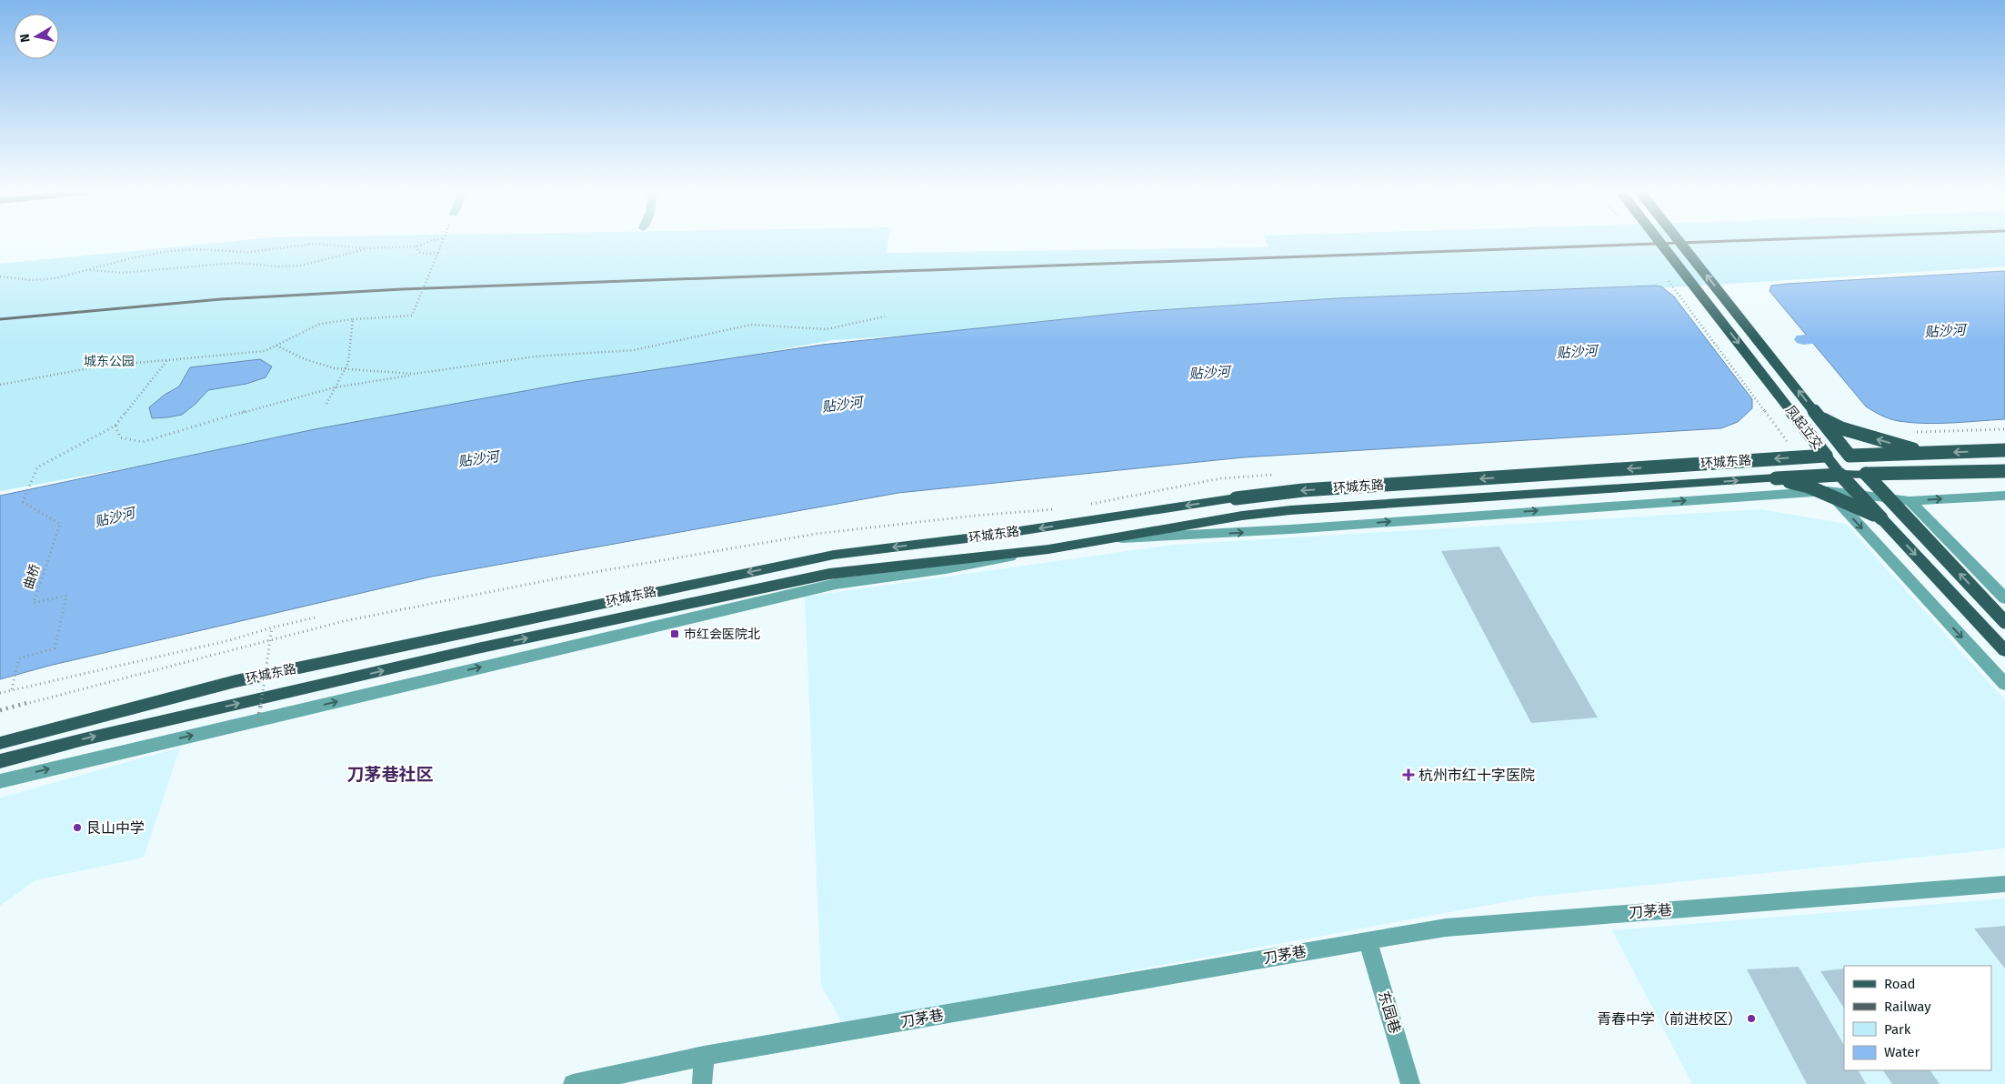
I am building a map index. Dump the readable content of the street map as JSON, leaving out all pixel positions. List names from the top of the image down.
{
  "streets": {
    "main road": ["凤起立交", "环城东路"],
    "street": ["刀茅巷", "东园巷"],
    "path": ["曲桥"]
  },
  "crossings": [
    ["凤起立交", "环城东路"],
    ["刀茅巷", "东园巷"]
  ],
  "districts": ["刀茅巷社区"],
  "water": ["贴沙河"],
  "parks": ["城东公园"],
  "places": {
    "transit": ["市红会医院北"],
    "health": ["杭州市红十字医院"],
    "other": ["艮山中学", "青春中学（前进校区）"]
  },
  "legend": [
    "Road",
    "Railway",
    "Park",
    "Water"
  ],
  "north": "left"
}
